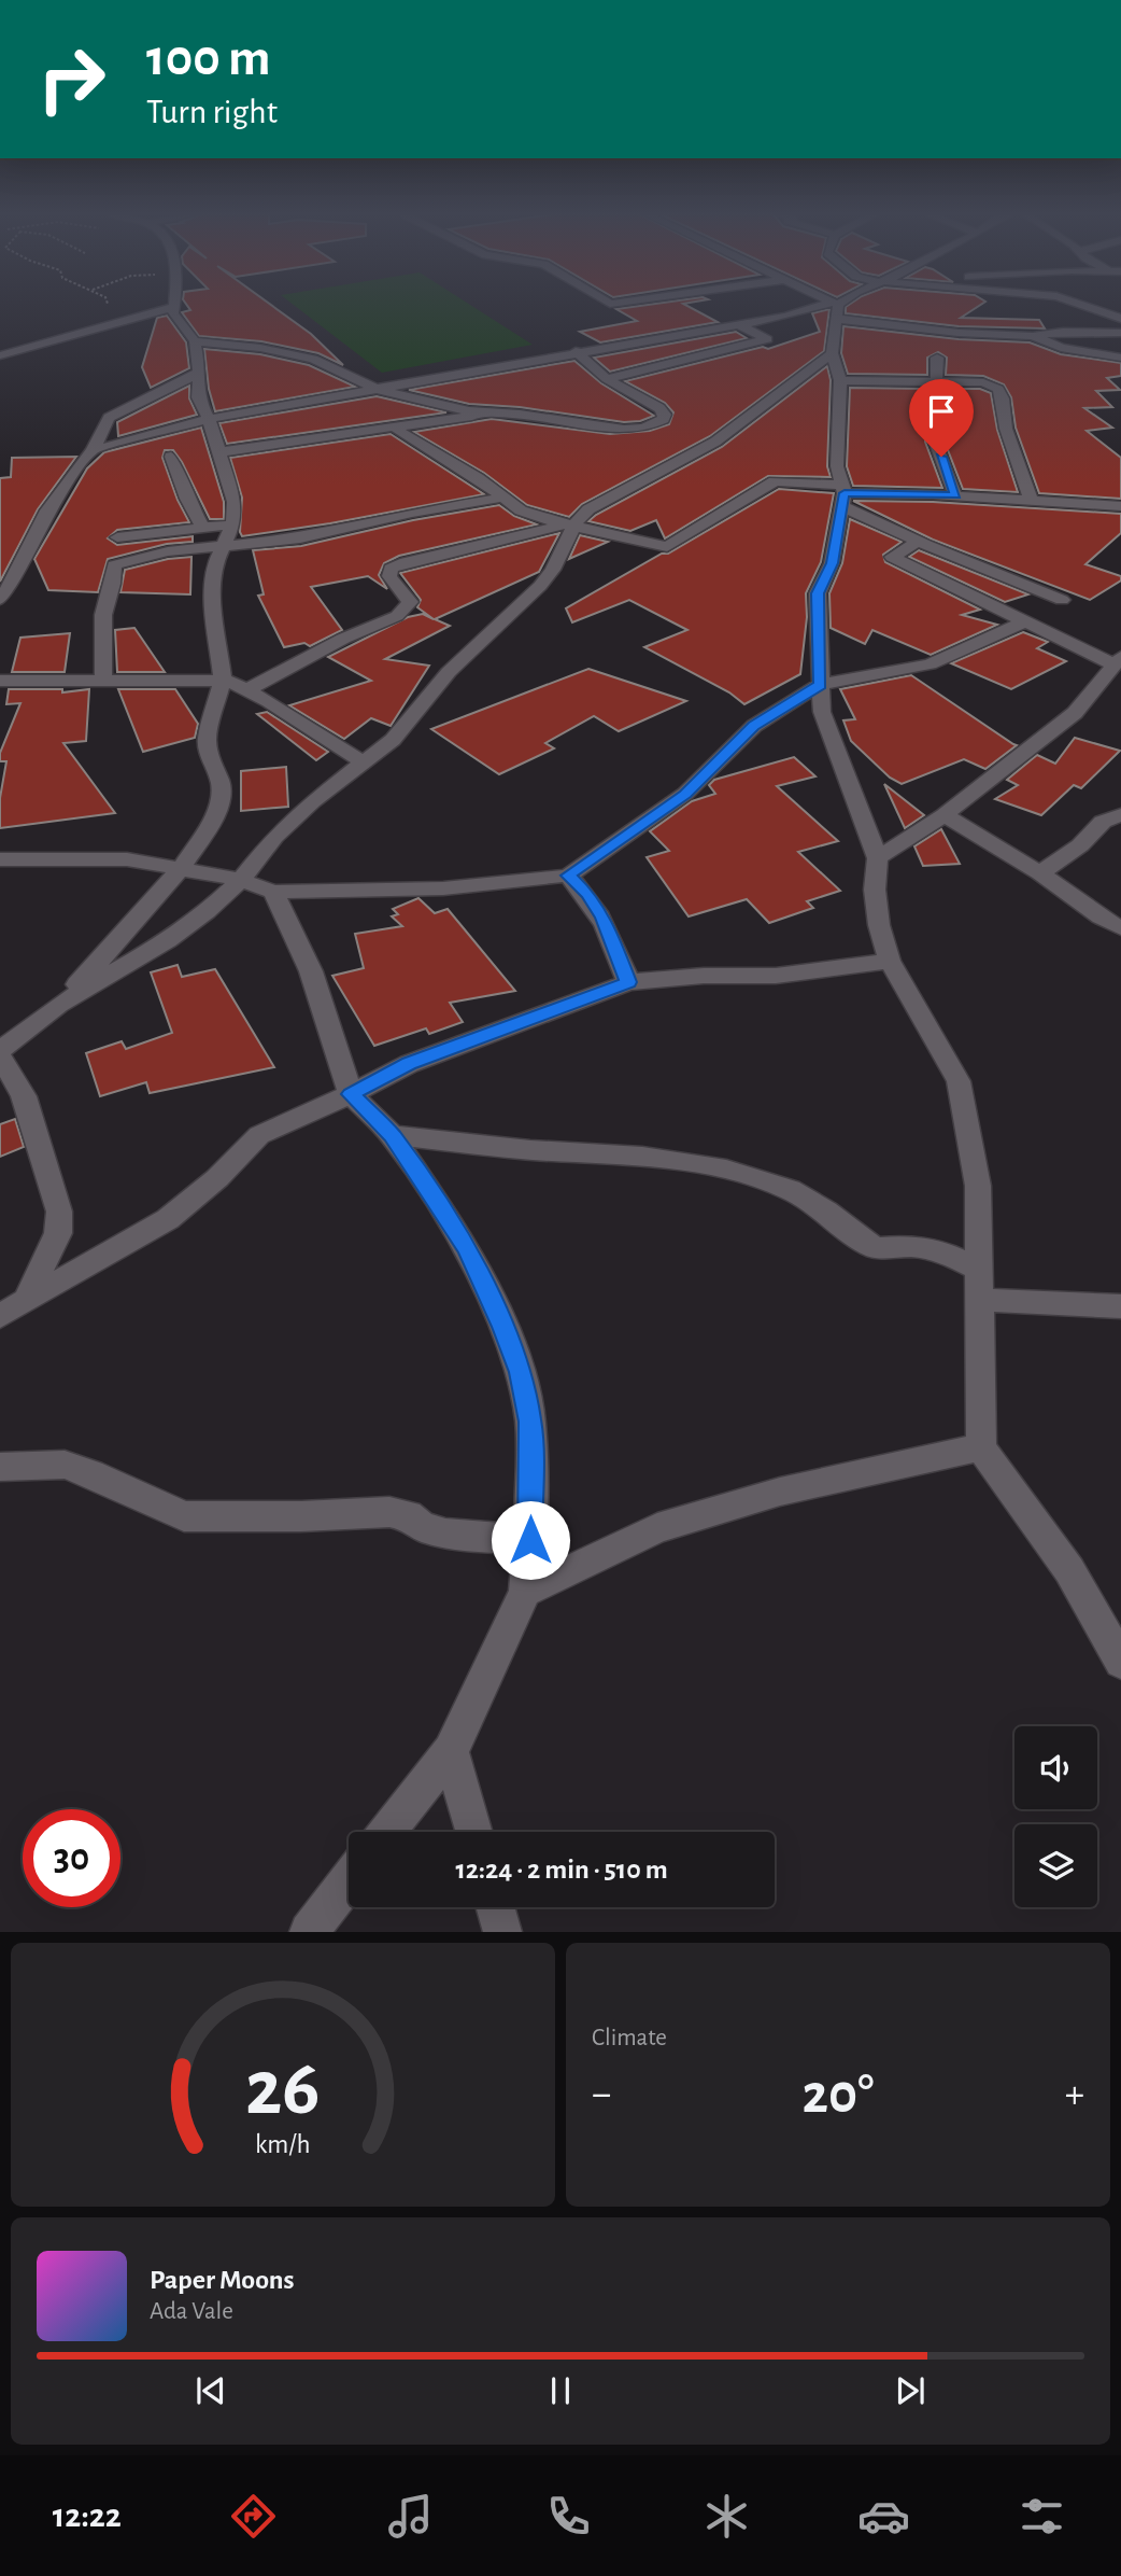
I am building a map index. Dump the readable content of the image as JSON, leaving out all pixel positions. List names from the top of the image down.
{
  "page": {
    "turn": ["100 m", "Turn right"],
    "limit": "30",
    "trip": "12:24 · 2 min · 510 m",
    "tile": "Climate",
    "heat": ["−", "20°", "+"],
    "song": ["Paper Moons", "Ada Vale"],
    "tabs": "12:22",
    "gauge": ["26", "km/h"]
  }
}
